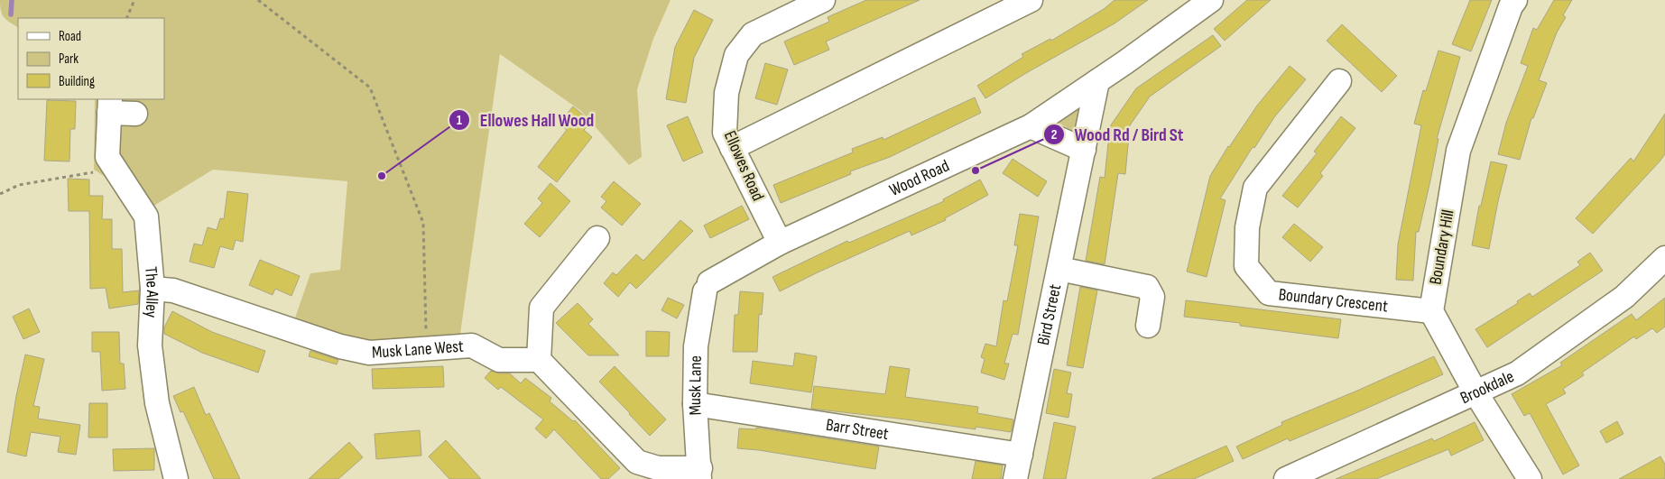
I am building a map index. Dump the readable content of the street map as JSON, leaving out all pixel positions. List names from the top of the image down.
{
  "streets": {
    "street": [
      "Ellowes Road",
      "Wood Road",
      "Boundary Hill",
      "The Alley",
      "Boundary Crescent",
      "Bird Street",
      "Musk Lane West",
      "Musk Lane",
      "Brookdale",
      "Barr Street"
    ]
  },
  "crossings": [
    ["Ellowes Road", "Wood Road"],
    ["Wood Road", "Bird Street"],
    ["Wood Road", "Musk Lane"],
    ["Boundary Hill", "Boundary Crescent"],
    ["The Alley", "Musk Lane West"],
    ["Bird Street", "Barr Street"],
    ["Musk Lane", "Barr Street"]
  ],
  "places": ["Wood Rd / Bird St", "Ellowes Hall Wood"],
  "legend": ["Road", "Park", "Building"]
}
